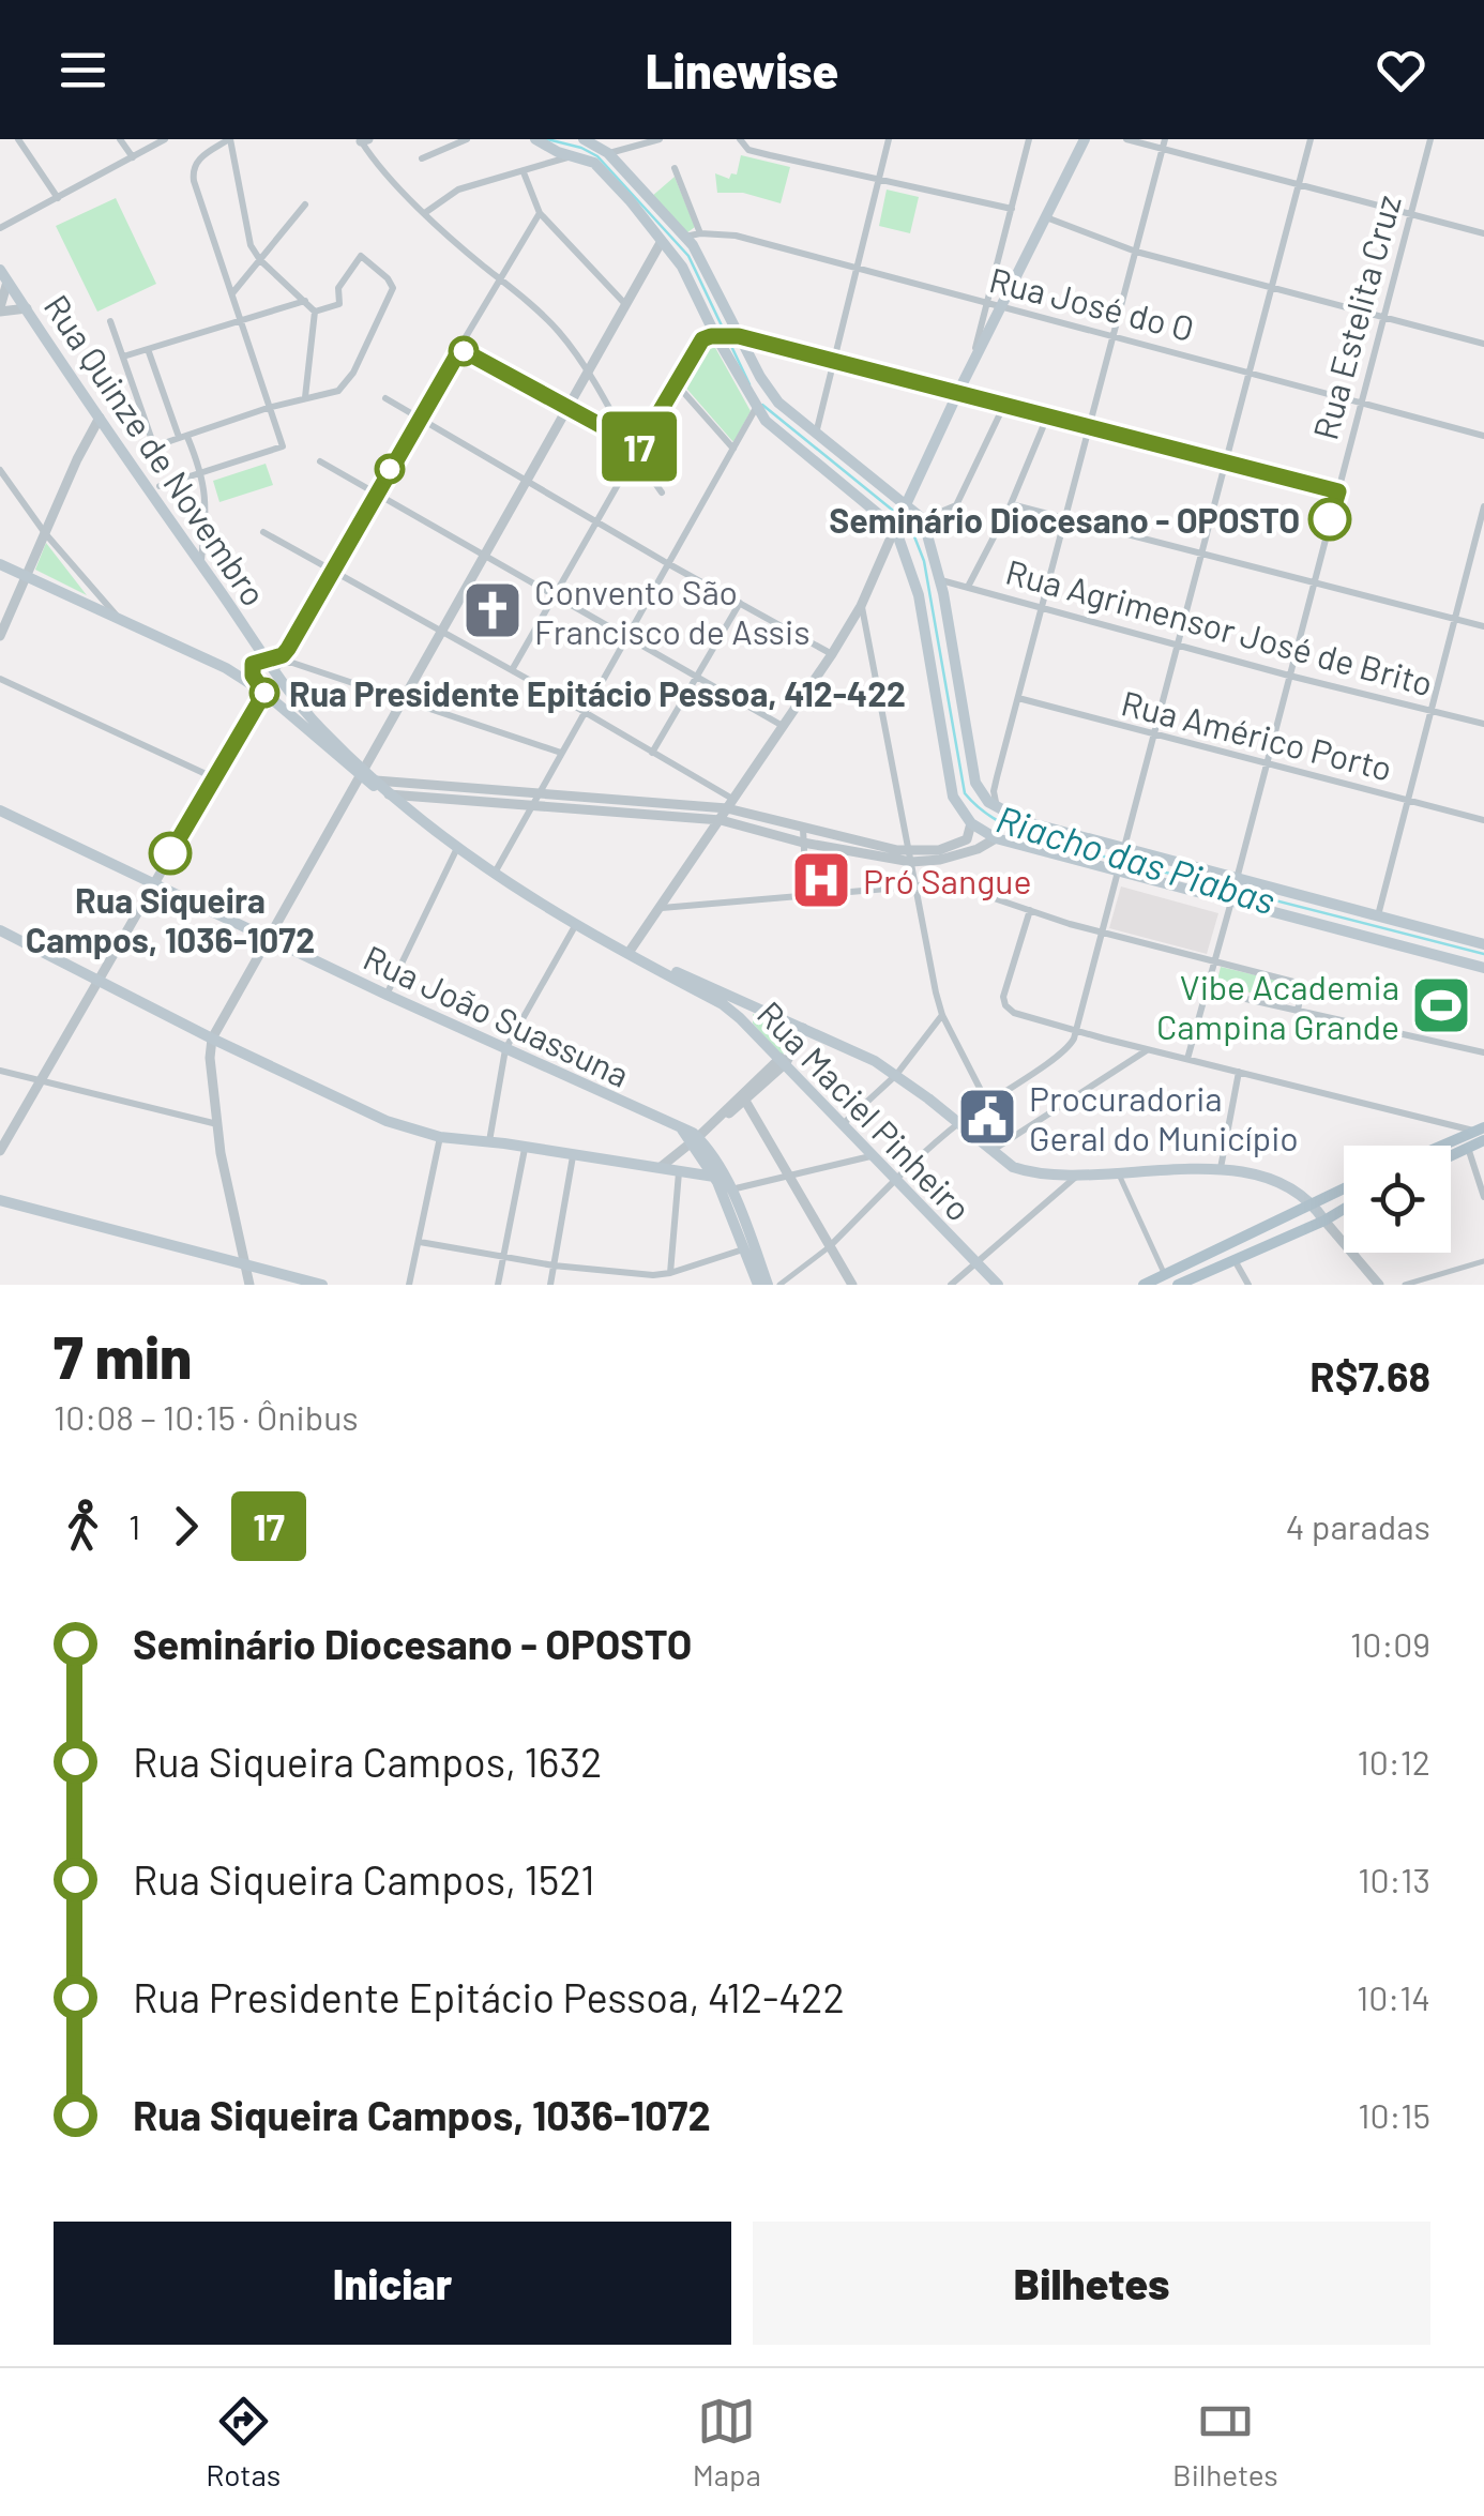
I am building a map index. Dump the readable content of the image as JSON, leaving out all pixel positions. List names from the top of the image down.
{
  "streets": {
    "main road": ["Rua Quinze de Novembro", "Rua João Suassuna", "Rua Maciel Pinheiro"],
    "street": [
      "Rua José do O",
      "Rua Estelita Cruz",
      "Rua Agrimensor José de Brito",
      "Rua Américo Porto"
    ]
  },
  "crossings": [
    ["Rua José do O", "Rua Estelita Cruz"],
    ["Rua Estelita Cruz", "Rua Agrimensor José de Brito"],
    ["Rua Estelita Cruz", "Rua Américo Porto"]
  ],
  "water": ["Riacho das Piabas"],
  "places": {
    "other": ["Seminário Diocesano - OPOSTO", "Rua Presidente Epitácio Pessoa, 412-422", "Rua Siqueira Campos, 1036-1072"],
    "church": ["Convento São Francisco de Assis"],
    "hospital": ["Pró Sangue"],
    "sports": ["Vibe Academia Campina Grande"],
    "public building": ["Procuradoria Geral do Município"]
  },
  "lines": ["bus line 17"],
  "page": {
    "header": "Linewise",
    "on_map": "17",
    "heading": ["7 min", "10:08 – 10:15 · Ônibus", "R$7.68"],
    "legs": ["1", "17", "4 paradas"],
    "list": [
      {
        "name": "Seminário Diocesano - OPOSTO",
        "value": "10:09"
      },
      {
        "name": "Rua Siqueira Campos, 1632",
        "value": "10:12"
      },
      {
        "name": "Rua Siqueira Campos, 1521",
        "value": "10:13"
      },
      {
        "name": "Rua Presidente Epitácio Pessoa, 412-422",
        "value": "10:14"
      },
      {
        "name": "Rua Siqueira Campos, 1036-1072",
        "value": "10:15"
      }
    ],
    "buttons": ["Iniciar", "Bilhetes"],
    "tabs": ["Rotas", "Mapa", "Bilhetes"]
  }
}
